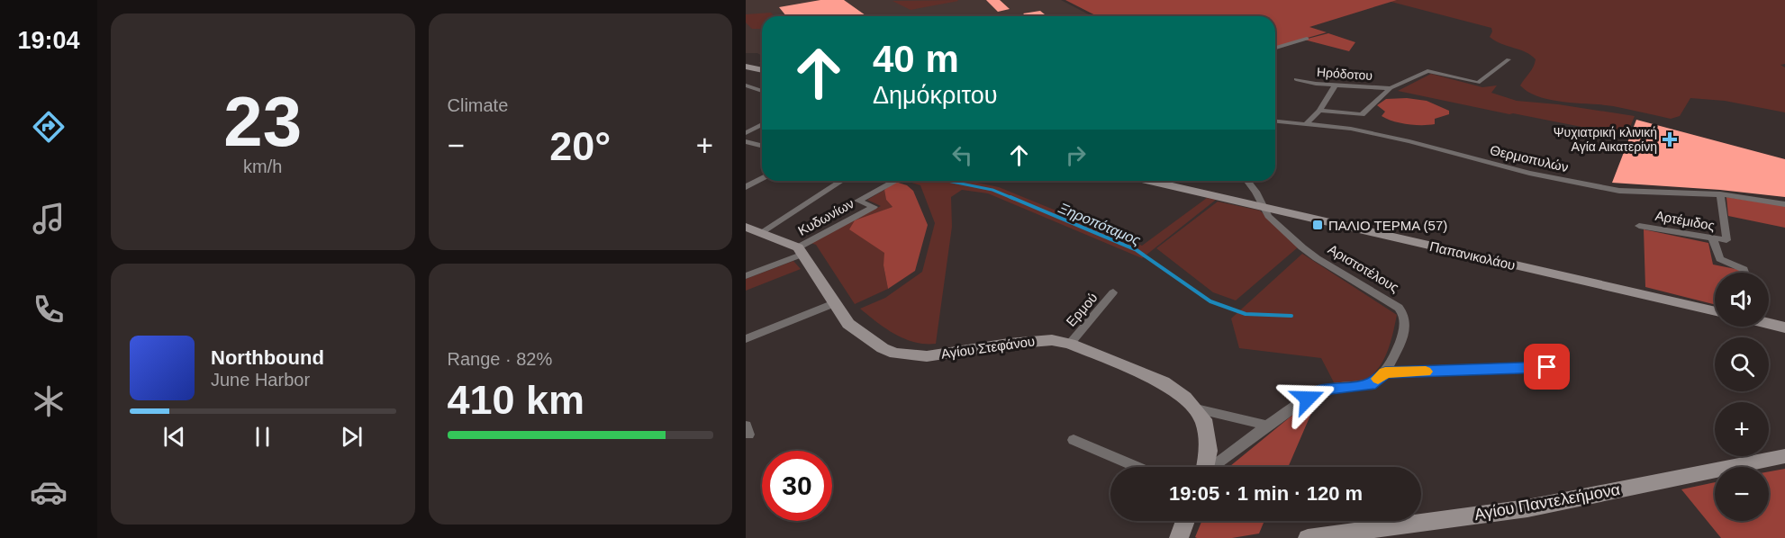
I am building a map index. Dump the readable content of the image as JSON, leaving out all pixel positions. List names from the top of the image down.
{
  "streets": {
    "street": [
      "Ηρόδοτου",
      "Θερμοπυλών",
      "Κυδωνίων",
      "Αρτέμιδος",
      "Παπανικολάου",
      "Αριστοτέλους",
      "Ερμού",
      "Αγίου Στεφάνου",
      "Αγίου Παντελεήμονα"
    ]
  },
  "crossings": [
    ["Θερμοπυλών", "Αρτέμιδος"],
    ["Κυδωνίων", "Αγίου Στεφάνου"],
    ["Παπανικολάου", "Αριστοτέλους"],
    ["Ερμού", "Αγίου Στεφάνου"]
  ],
  "water": ["Ξηροπόταμος"],
  "places": {
    "health": ["Ψυχιατρική κλινική Αγία Αικατερίνη"],
    "transit": ["ΠΑΛΙΟ ΤΕΡΜΑ (57)"]
  },
  "page": {
    "tabs": "19:04",
    "tile": [
      ["23", "km/h"],
      "Climate",
      ["Range · 82%", "410 km"]
    ],
    "turn": ["40 m", "Δημόκριτου"],
    "heat": ["−", "20°", "+"],
    "map_buttons": ["+", "−"],
    "song": ["Northbound", "June Harbor"],
    "limit": "30",
    "trip": "19:05 · 1 min · 120 m"
  }
}
